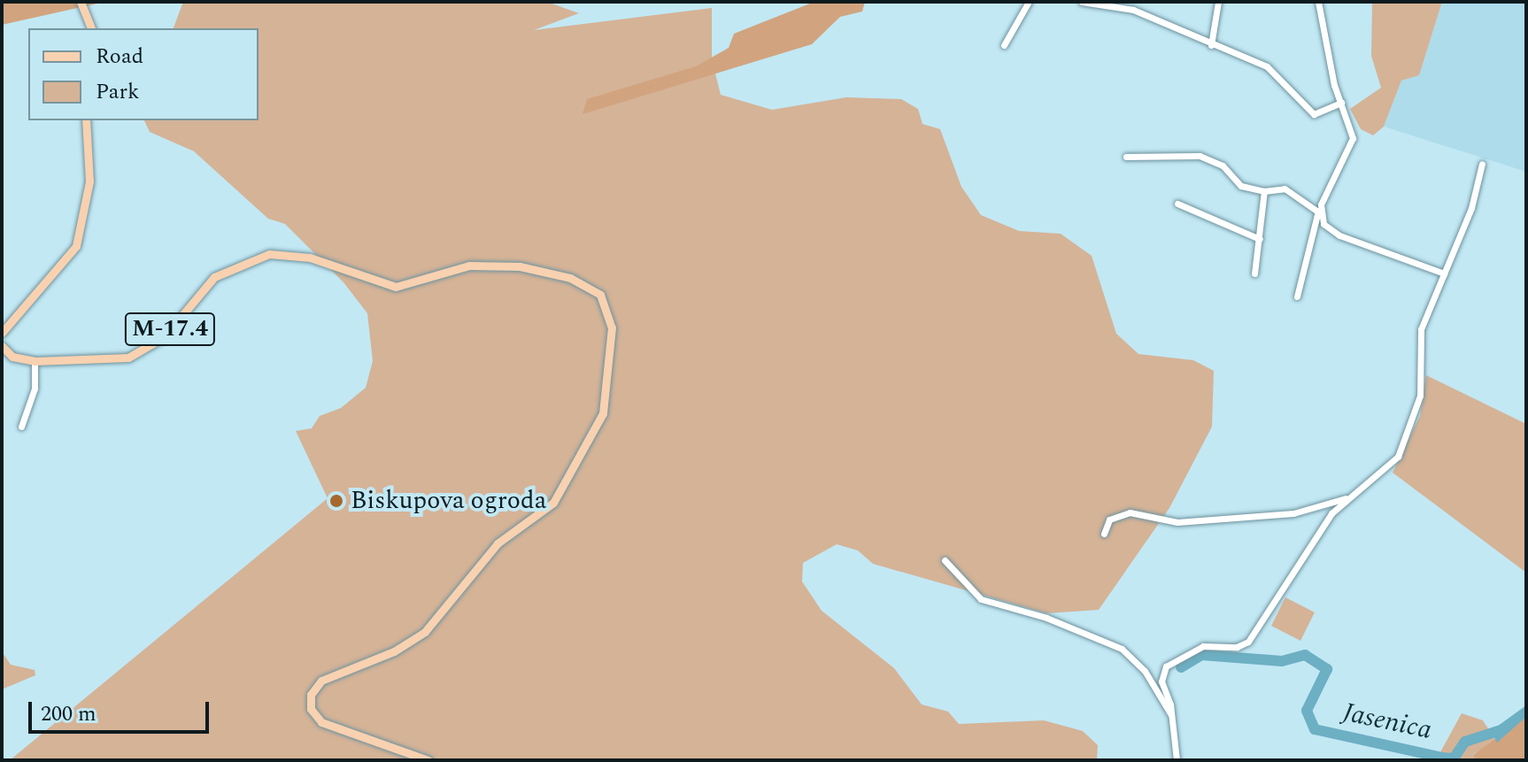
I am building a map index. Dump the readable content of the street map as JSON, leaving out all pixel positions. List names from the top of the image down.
{
  "streets": {
    "main road": ["M-17.4"]
  },
  "water": ["Jasenica"],
  "places": ["Biskupova ogroda"],
  "legend": ["Road", "Park"],
  "scale_bar": "200 m"
}
